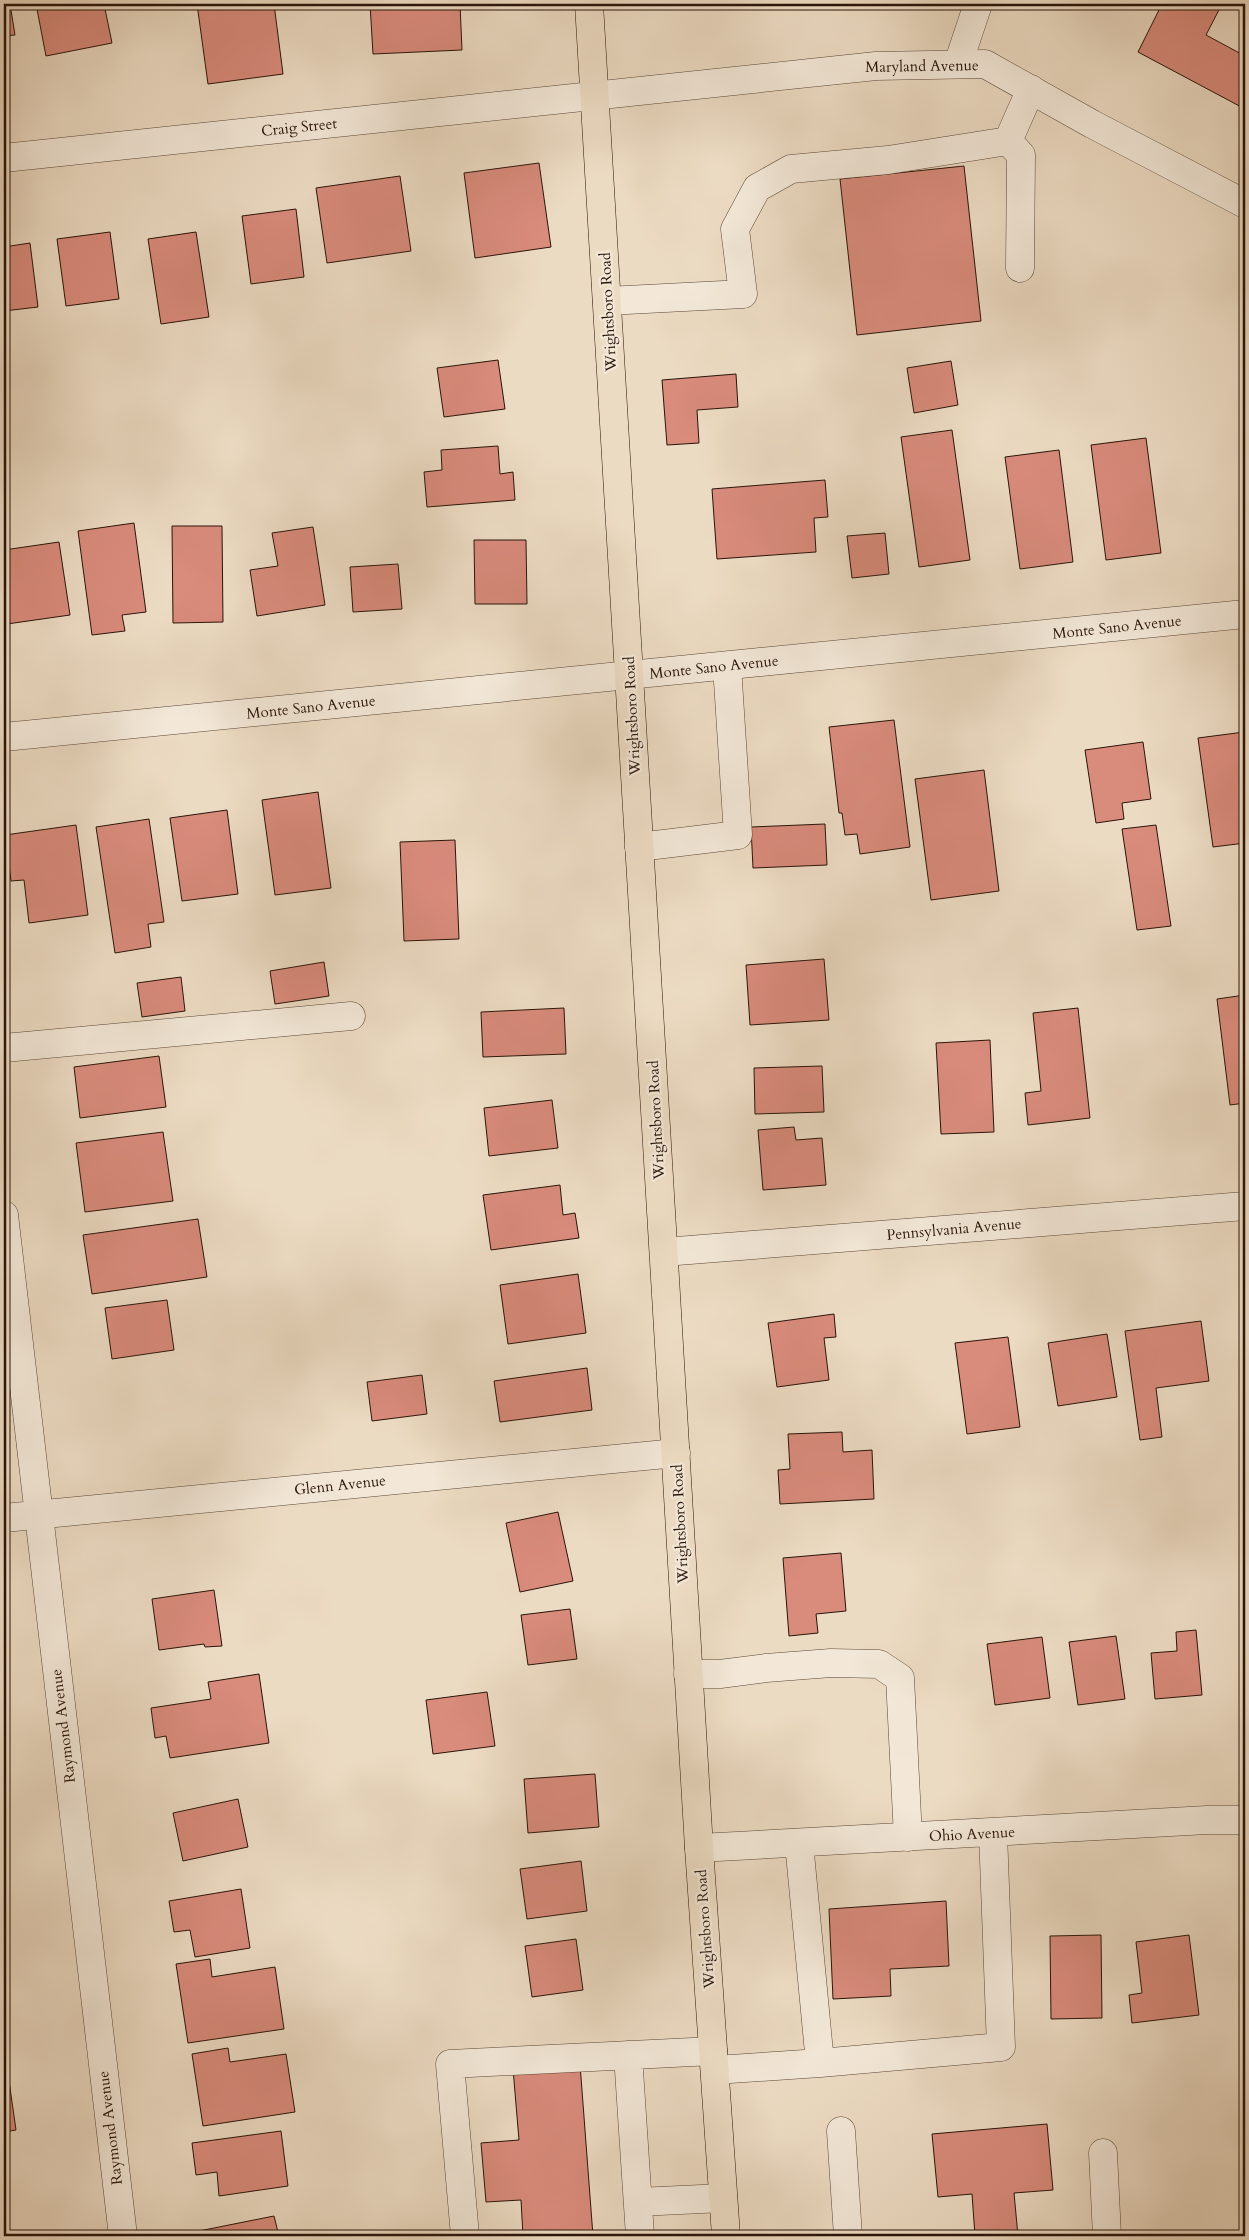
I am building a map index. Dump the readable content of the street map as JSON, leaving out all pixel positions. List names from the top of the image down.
{
  "streets": {
    "main road": ["Wrightsboro Road"],
    "street": [
      "Maryland Avenue",
      "Craig Street",
      "Monte Sano Avenue",
      "Pennsylvania Avenue",
      "Glenn Avenue",
      "Raymond Avenue",
      "Ohio Avenue"
    ]
  },
  "crossings": [
    ["Maryland Avenue", "Craig Street"],
    ["Maryland Avenue", "Wrightsboro Road"],
    ["Craig Street", "Wrightsboro Road"],
    ["Wrightsboro Road", "Monte Sano Avenue"],
    ["Wrightsboro Road", "Pennsylvania Avenue"],
    ["Wrightsboro Road", "Glenn Avenue"],
    ["Wrightsboro Road", "Ohio Avenue"],
    ["Glenn Avenue", "Raymond Avenue"]
  ]
}
